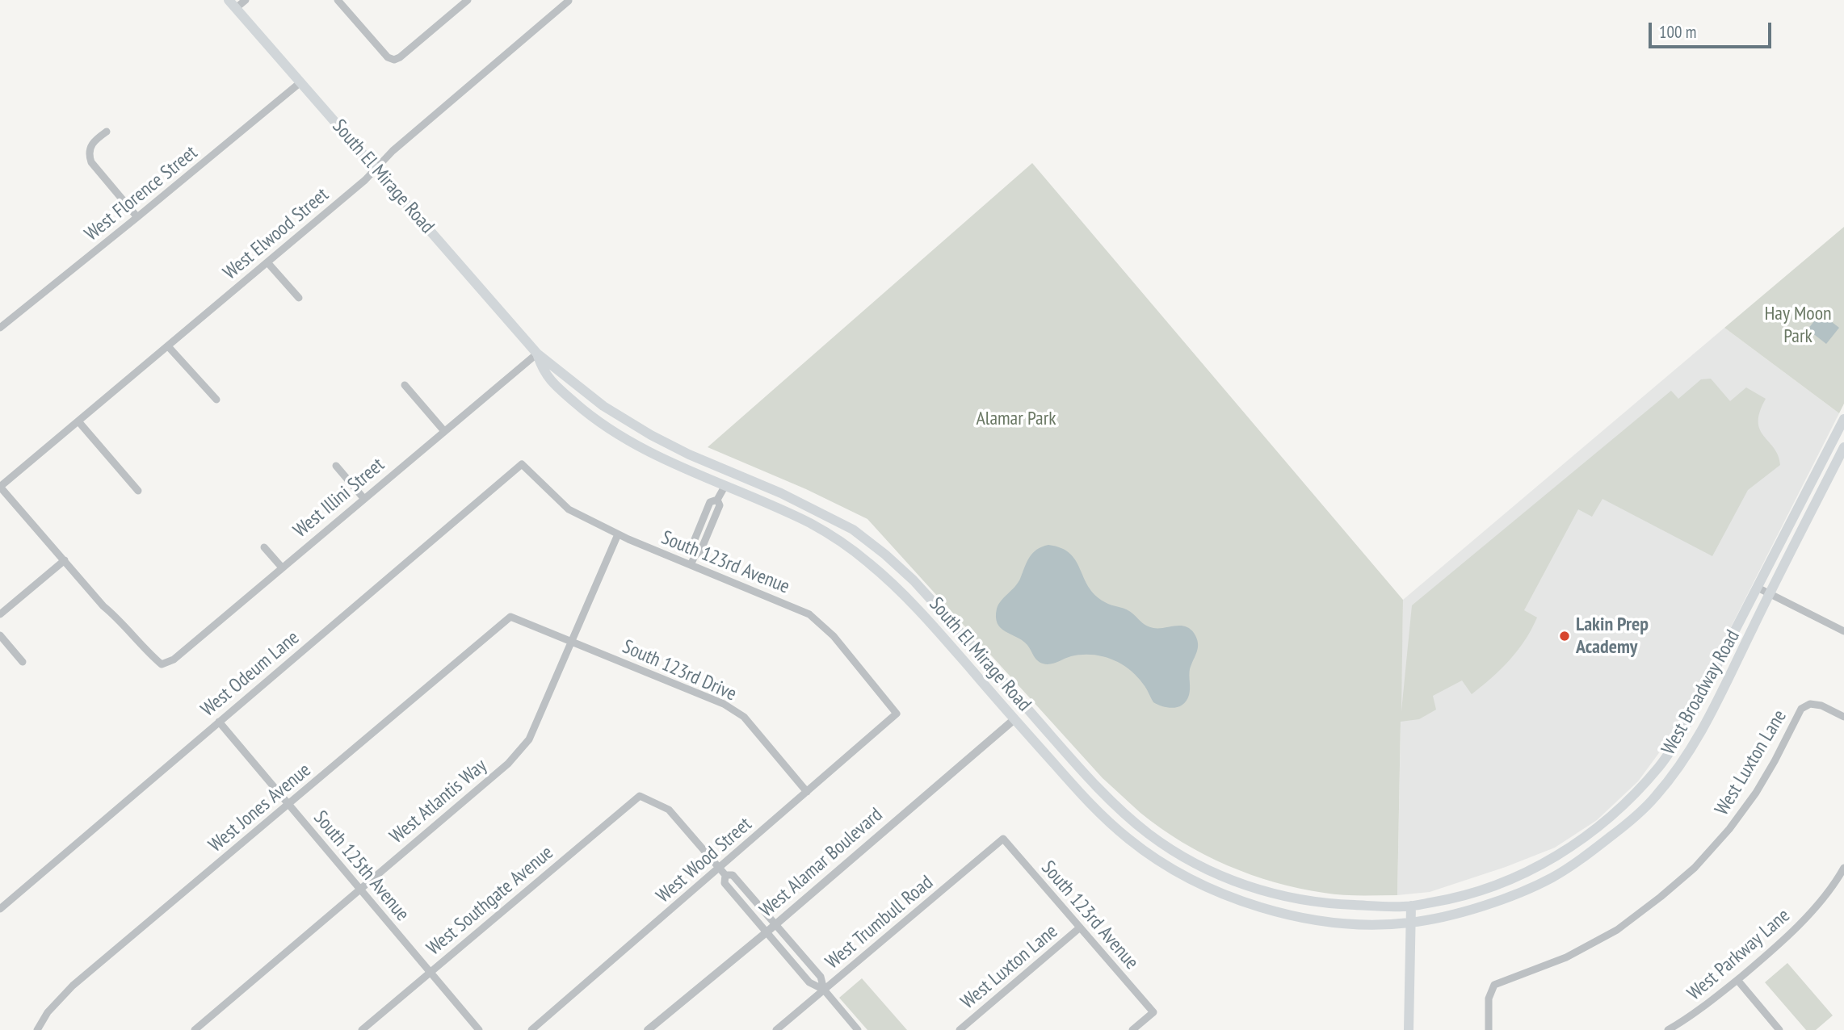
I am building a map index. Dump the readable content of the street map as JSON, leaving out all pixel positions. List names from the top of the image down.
{
  "streets": {
    "main road": ["South El Mirage Road", "West Broadway Road"],
    "street": [
      "West Florence Street",
      "West Elwood Street",
      "West Illini Street",
      "South 123rd Avenue",
      "South 123rd Drive",
      "West Odeum Lane",
      "West Luxton Lane",
      "West Atlantis Way",
      "West Jones Avenue",
      "West Wood Street",
      "West Alamar Boulevard",
      "South 125th Avenue",
      "West Southgate Avenue",
      "West Trumbull Road",
      "West Parkway Lane"
    ]
  },
  "crossings": [
    ["South El Mirage Road", "West Florence Street"],
    ["South El Mirage Road", "West Elwood Street"],
    ["South El Mirage Road", "West Illini Street"],
    ["South El Mirage Road", "West Broadway Road"],
    ["South El Mirage Road", "West Alamar Boulevard"],
    ["South 123rd Avenue", "West Odeum Lane"],
    ["South 123rd Avenue", "West Luxton Lane"],
    ["South 123rd Avenue", "West Atlantis Way"],
    ["South 123rd Avenue", "West Wood Street"],
    ["South 123rd Avenue", "West Trumbull Road"],
    ["South 123rd Drive", "West Atlantis Way"],
    ["South 123rd Drive", "West Jones Avenue"],
    ["South 123rd Drive", "West Wood Street"],
    ["West Odeum Lane", "South 125th Avenue"],
    ["West Atlantis Way", "South 125th Avenue"],
    ["West Jones Avenue", "South 125th Avenue"],
    ["West Wood Street", "West Southgate Avenue"],
    ["South 125th Avenue", "West Southgate Avenue"]
  ],
  "parks": ["Hay Moon Park", "Alamar Park"],
  "places": ["Lakin Prep Academy"],
  "scale_bar": "100 m"
}
